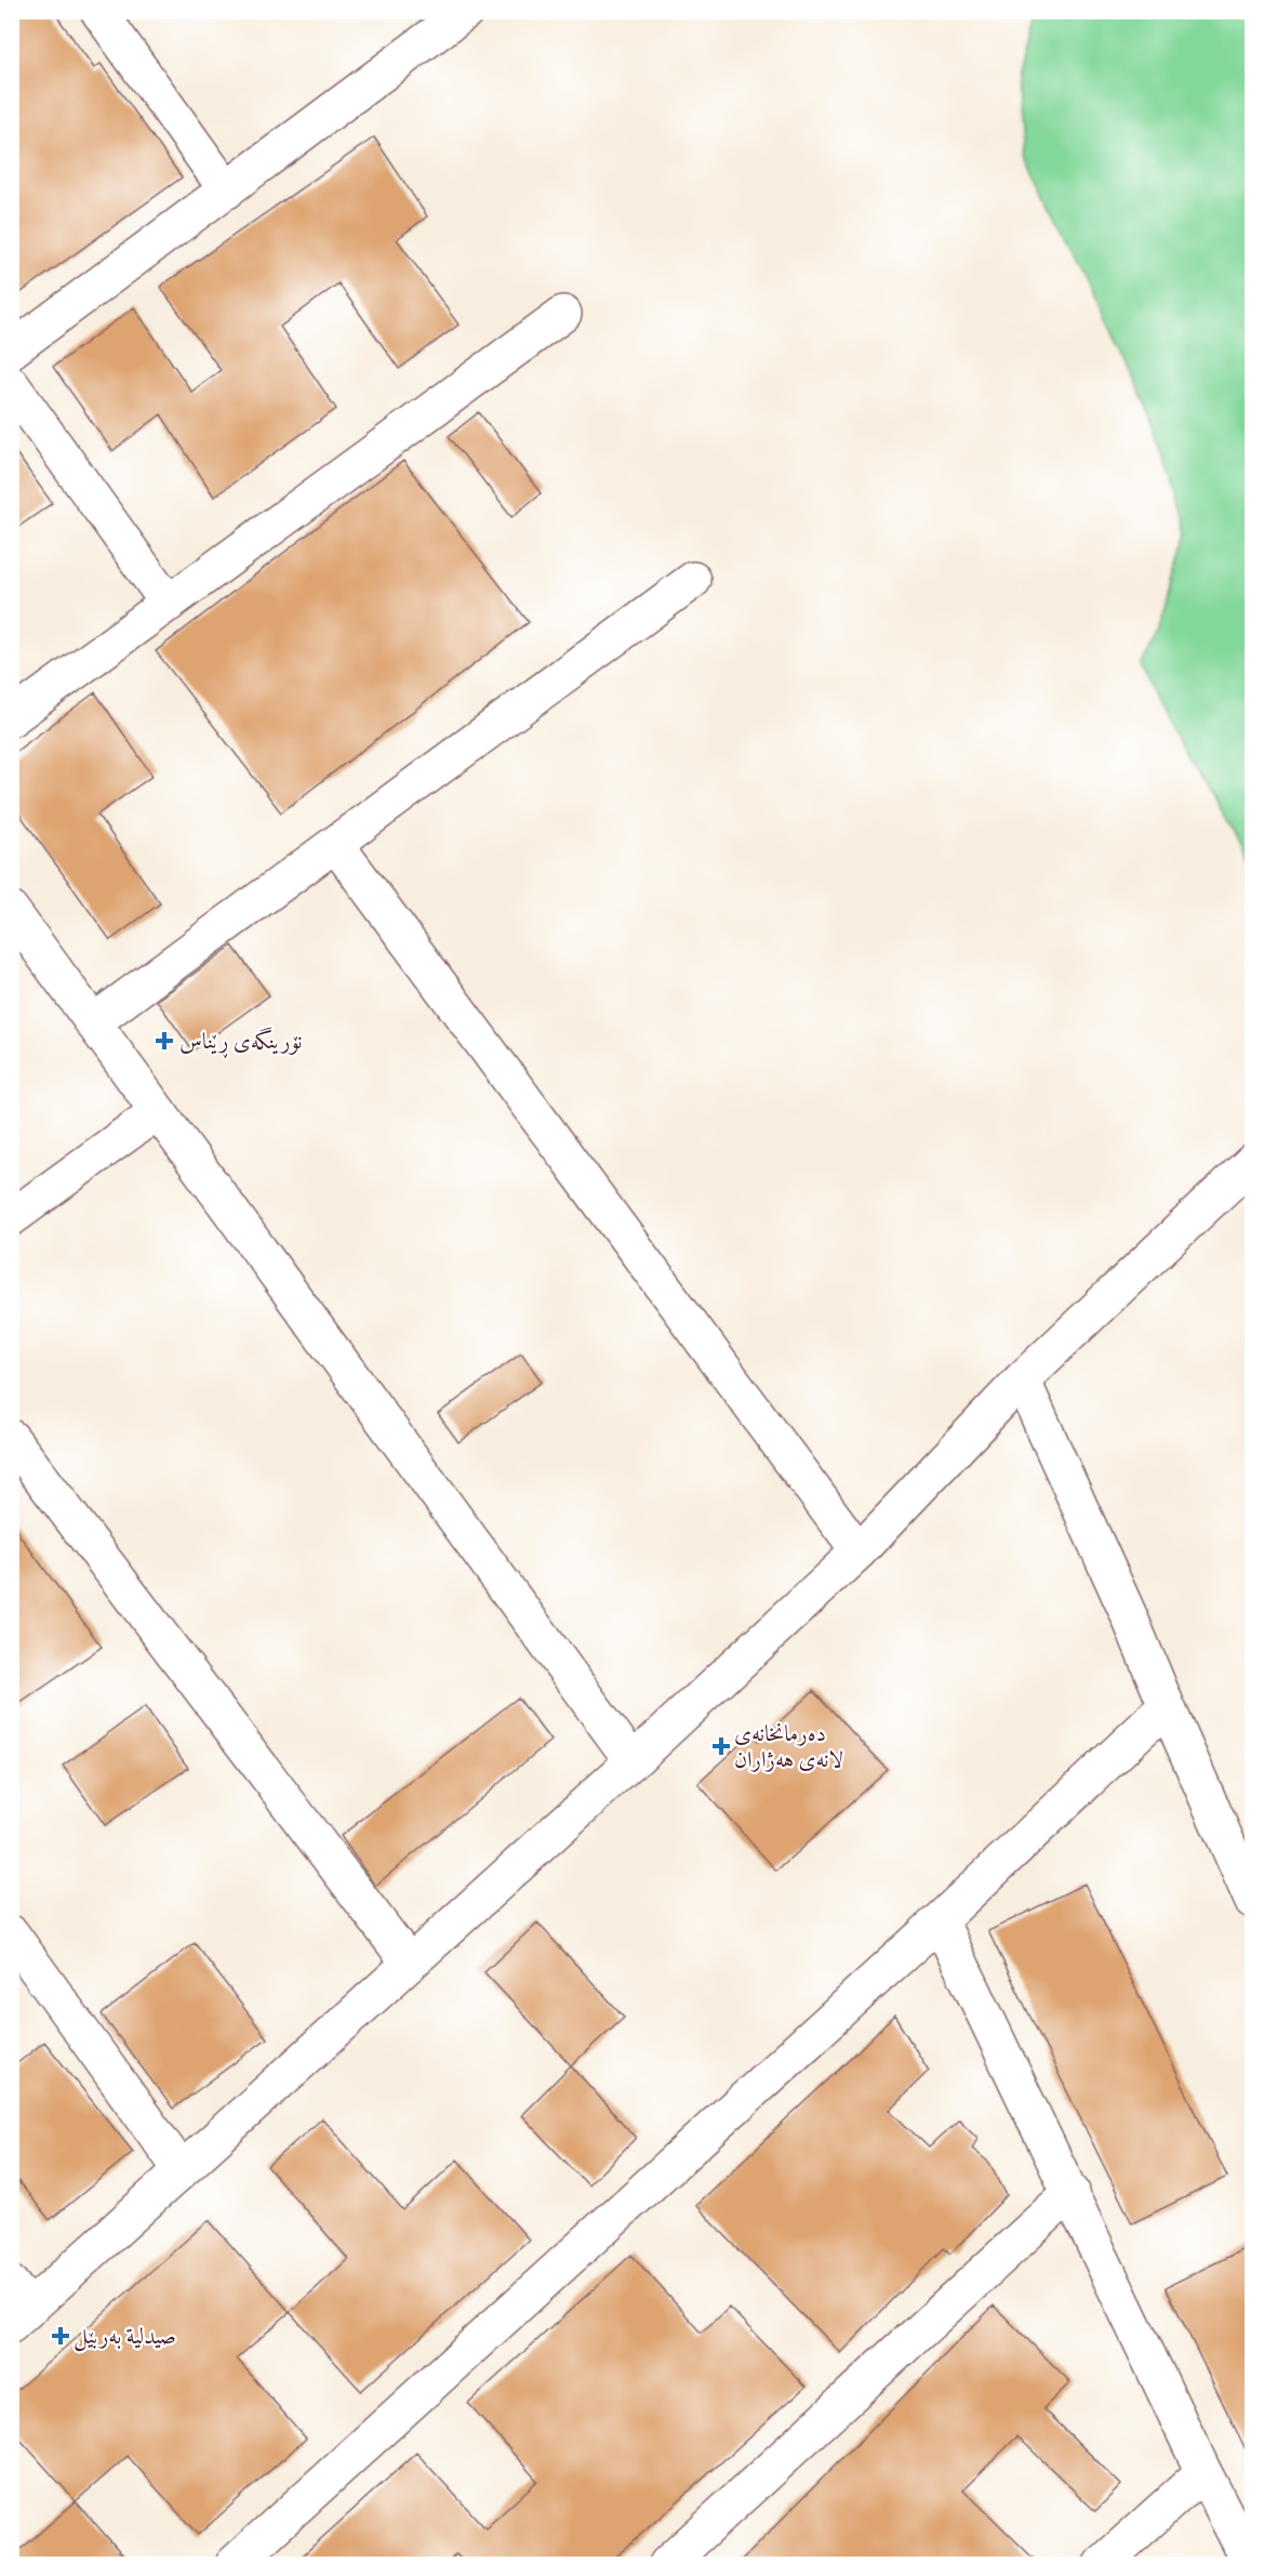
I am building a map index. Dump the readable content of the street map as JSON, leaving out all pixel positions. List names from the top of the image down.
{
  "places": {
    "health": ["نۆرینگەی ڕێناس", "دەرمانخانەی لانەی هەژاران", "صيدلية بەربێل"]
  }
}
